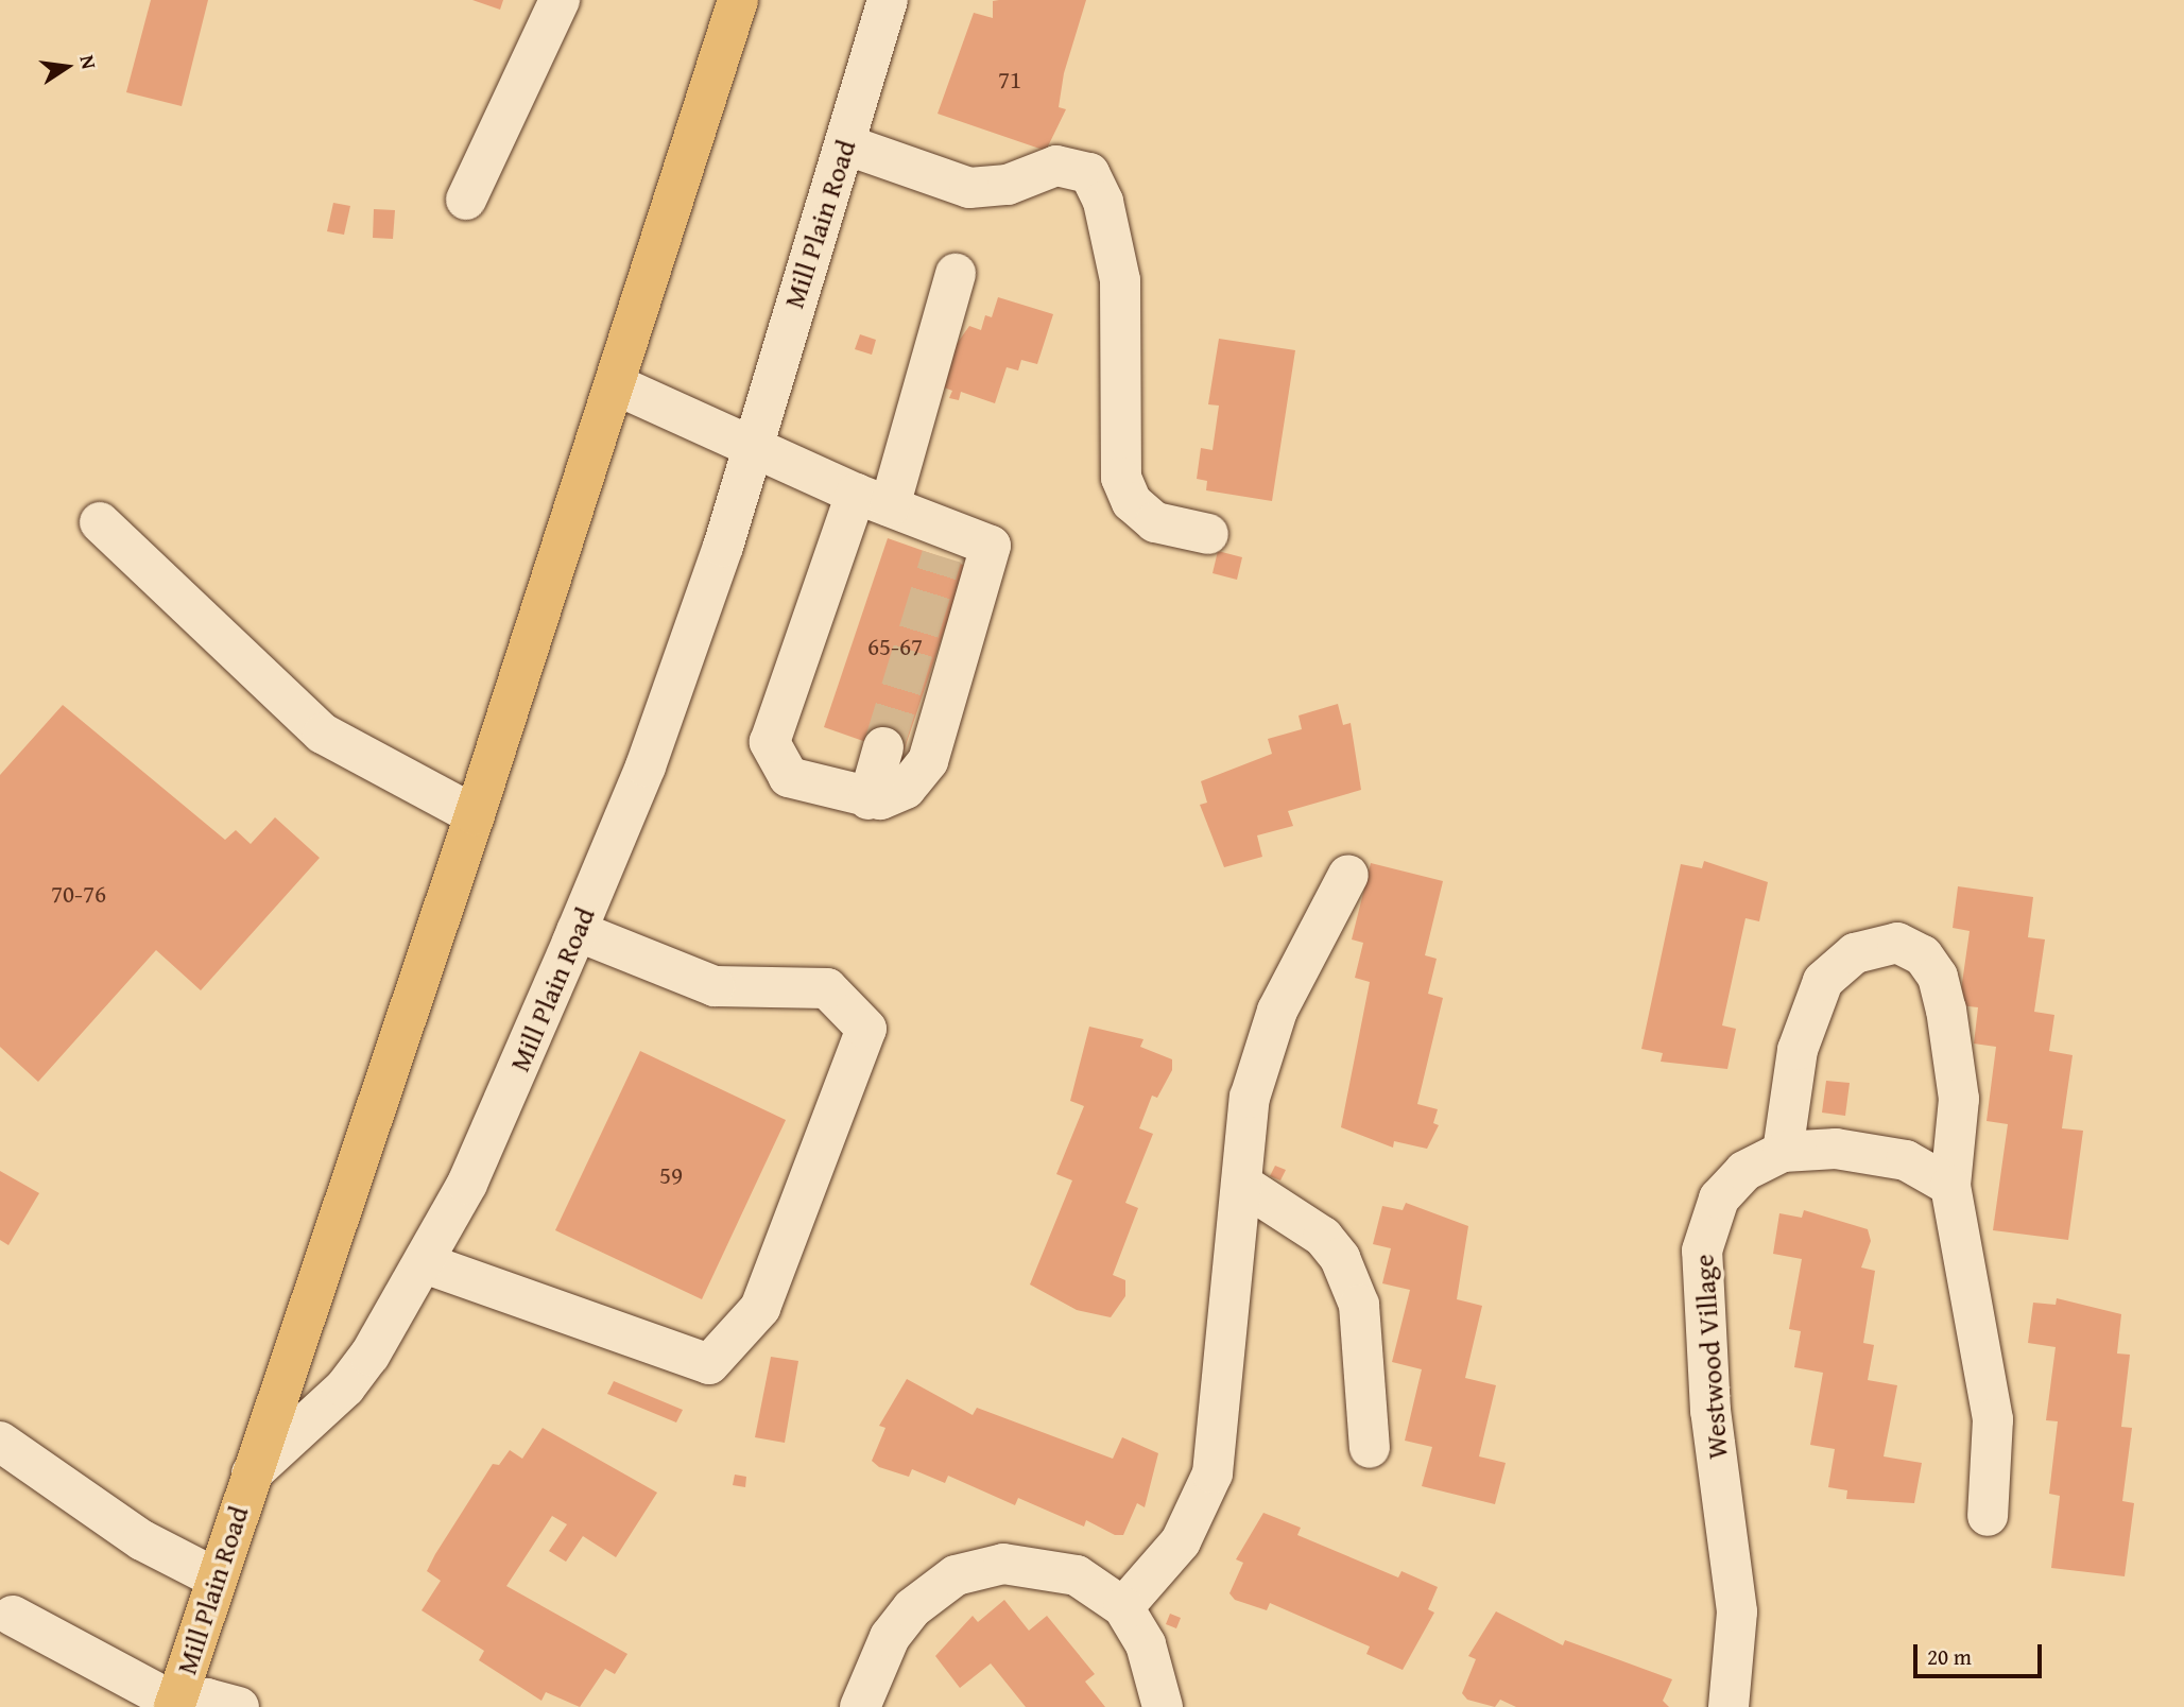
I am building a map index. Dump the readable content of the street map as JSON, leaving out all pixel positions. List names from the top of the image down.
{
  "streets": {
    "main road": ["Mill Plain Road"],
    "street": ["Westwood Village"]
  },
  "house_numbers": [
    "71",
    "65-67",
    "70-76",
    "59"
  ],
  "scale_bar": "20 m",
  "north": "right"
}
